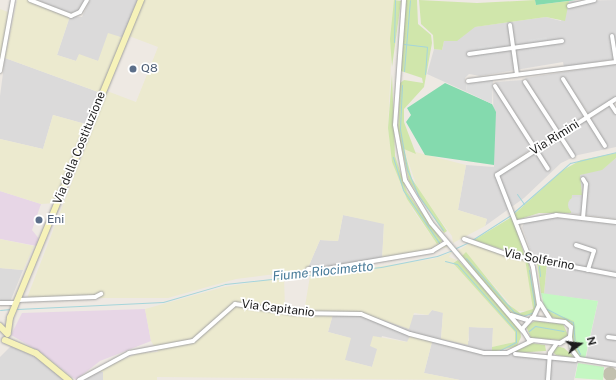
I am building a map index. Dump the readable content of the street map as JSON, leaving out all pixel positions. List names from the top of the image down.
{
  "streets": {
    "main road": ["Via della Costituzione"],
    "street": ["Via Rimini", "Via Solferino", "Via Capitanio"]
  },
  "water": ["Fiume Riocimetto"],
  "places": ["Q8", "Eni"],
  "north": "right"
}
